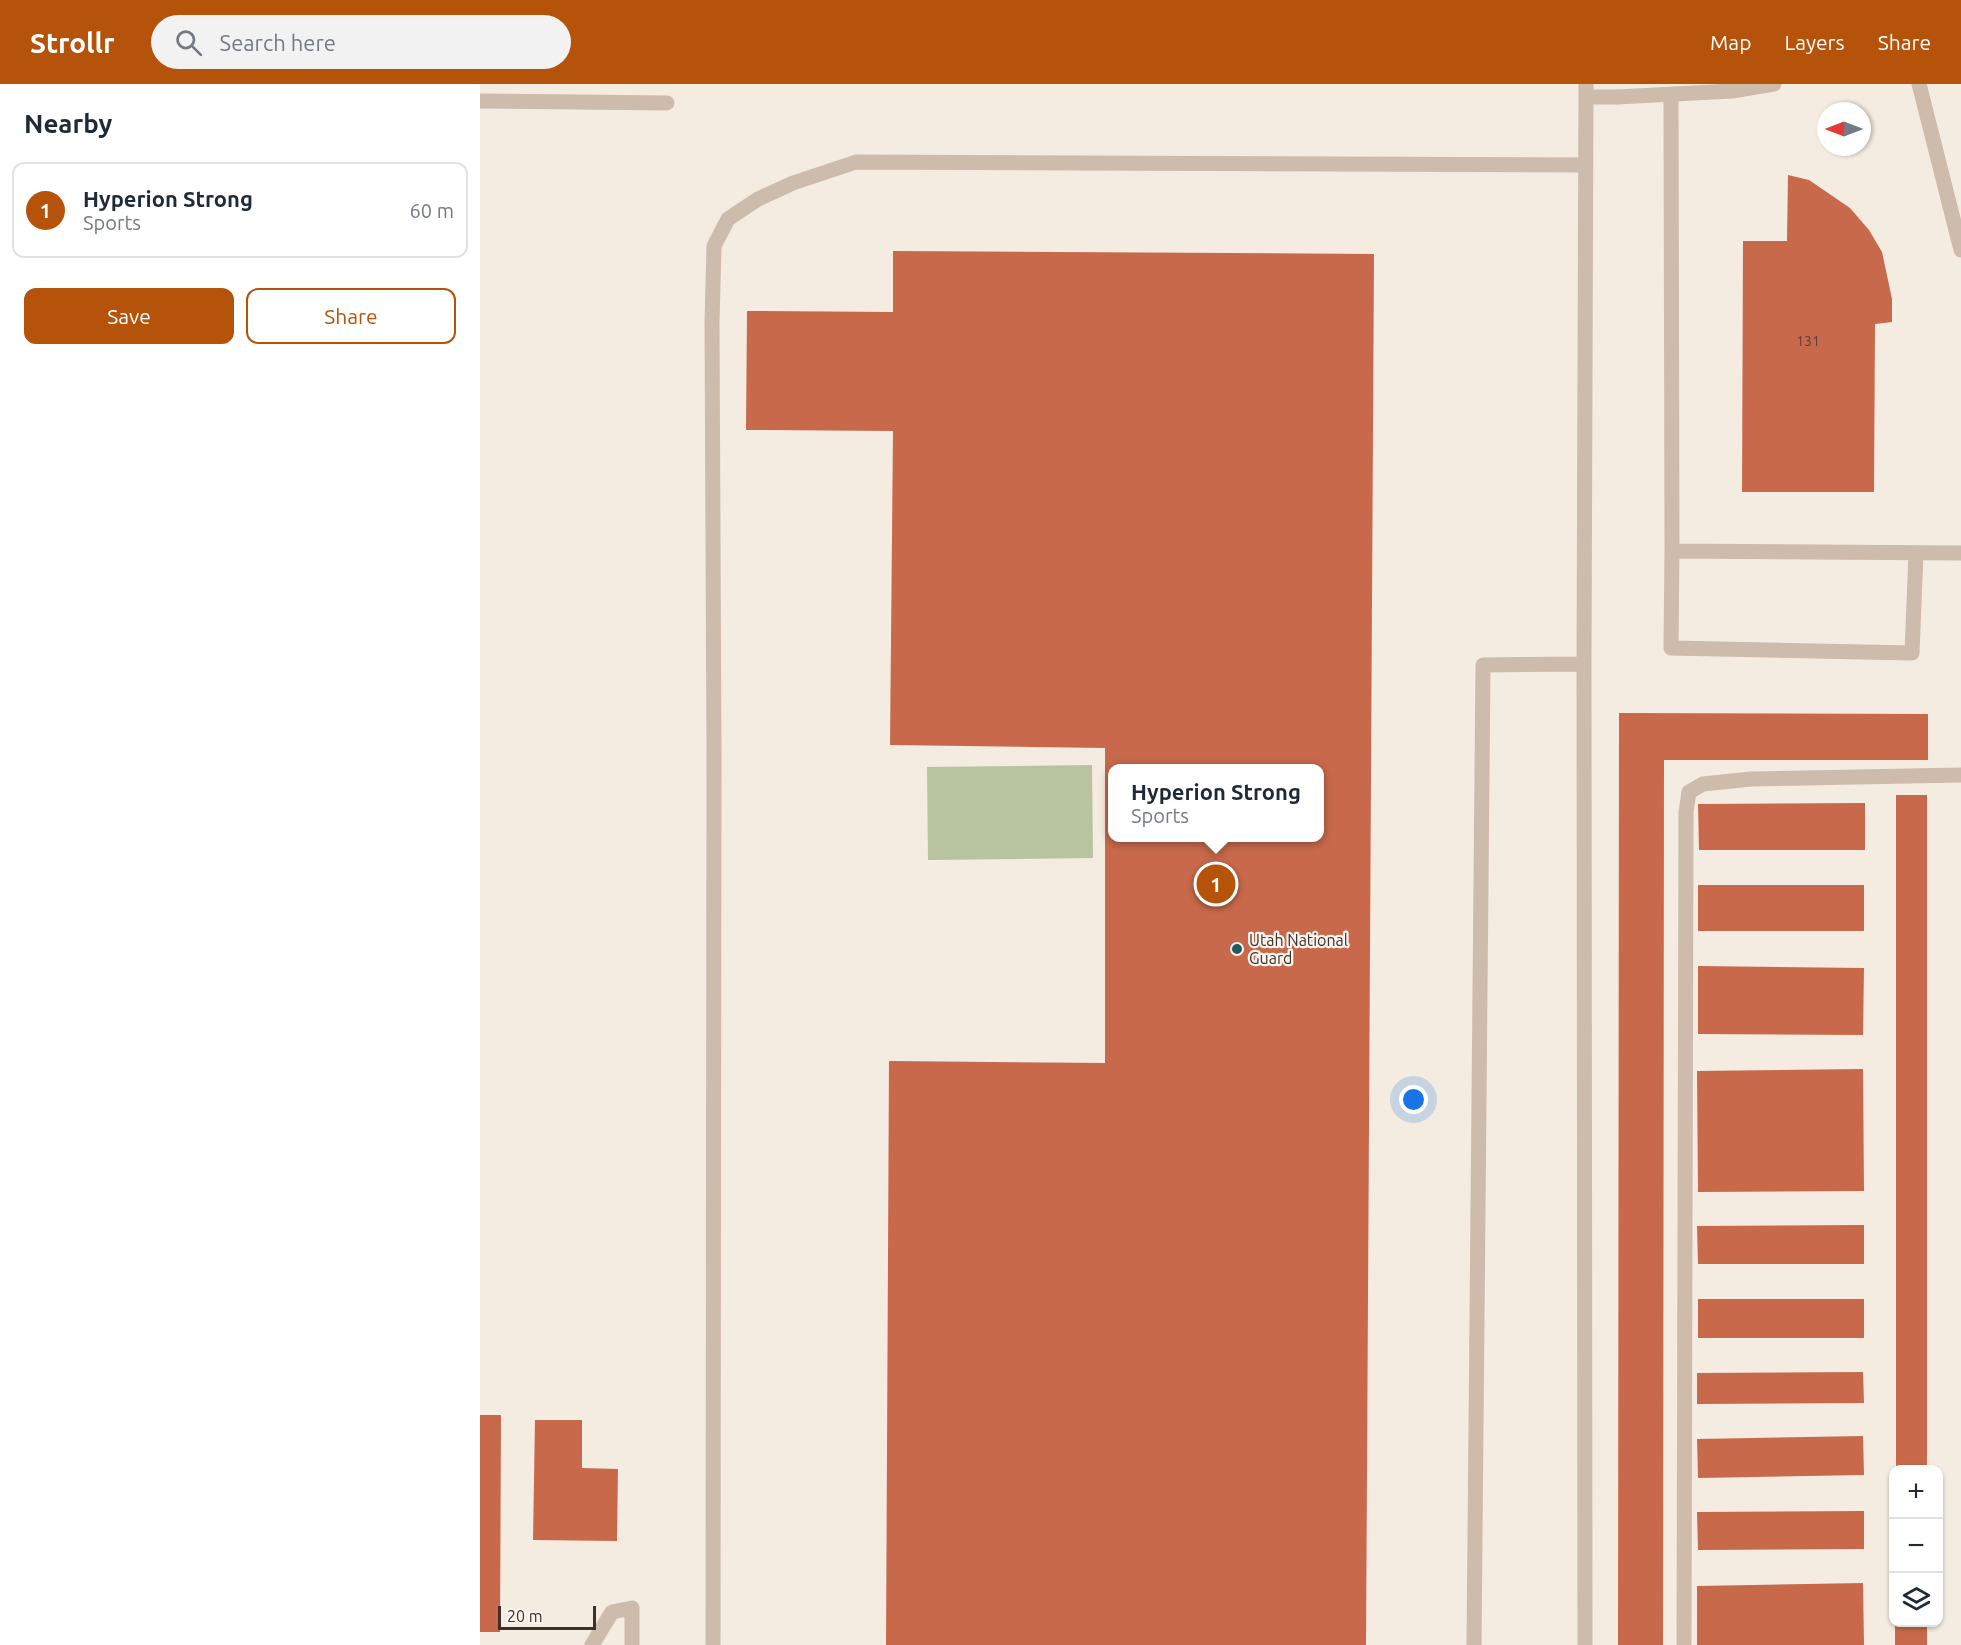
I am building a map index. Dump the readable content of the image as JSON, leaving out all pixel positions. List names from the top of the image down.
{
  "places": ["Utah National Guard"],
  "house_numbers": ["131"],
  "scale_bar": "20 m",
  "north": "left",
  "page": {
    "header": "Strollr",
    "search": "Search here",
    "nav": ["Map", "Layers", "Share"],
    "heading": "Nearby",
    "list": [
      {
        "mark": "1",
        "name": "Hyperion Strong",
        "note": "Sports",
        "value": "60 m"
      }
    ],
    "buttons": ["Save", "Share"],
    "popup": ["Hyperion Strong", "Sports"],
    "pins": "1",
    "map_buttons": ["+", "−"],
    "scale": "20 m"
  }
}
